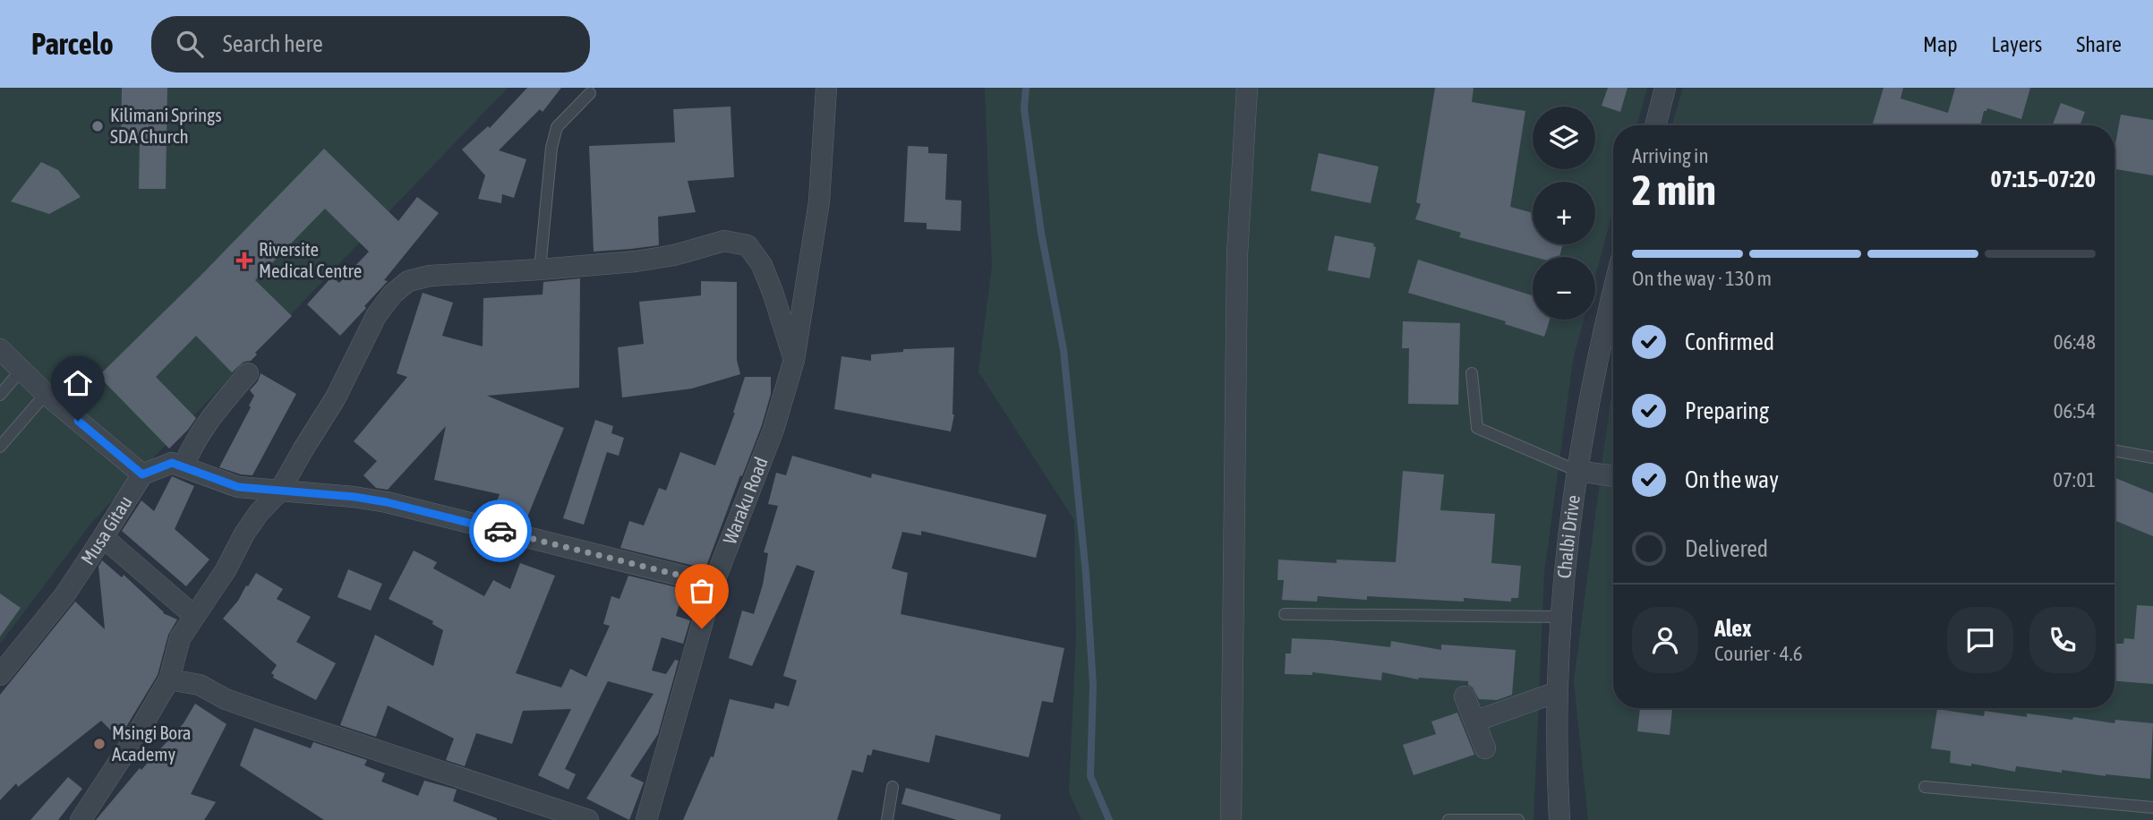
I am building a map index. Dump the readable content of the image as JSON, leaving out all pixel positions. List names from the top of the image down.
{
  "streets": {
    "street": ["Waraku Road", "Musa Gitau", "Chalbi Drive"]
  },
  "places": {
    "other": ["Kilimani Springs SDA Church", "Msingi Bora Academy"],
    "health": ["Riversite Medical Centre"]
  },
  "page": {
    "header": "Parcelo",
    "search": "Search here",
    "nav": ["Map", "Layers", "Share"],
    "map_buttons": ["+", "−"],
    "heading": ["2 min", "Arriving in", "07:15–07:20"],
    "panel": ["Alex", "Courier · 4.6"],
    "bar": "On the way · 130 m",
    "list": [
      ["Confirmed", "06:48"],
      ["Preparing", "06:54"],
      ["On the way", "07:01"],
      "Delivered"
    ]
  }
}
